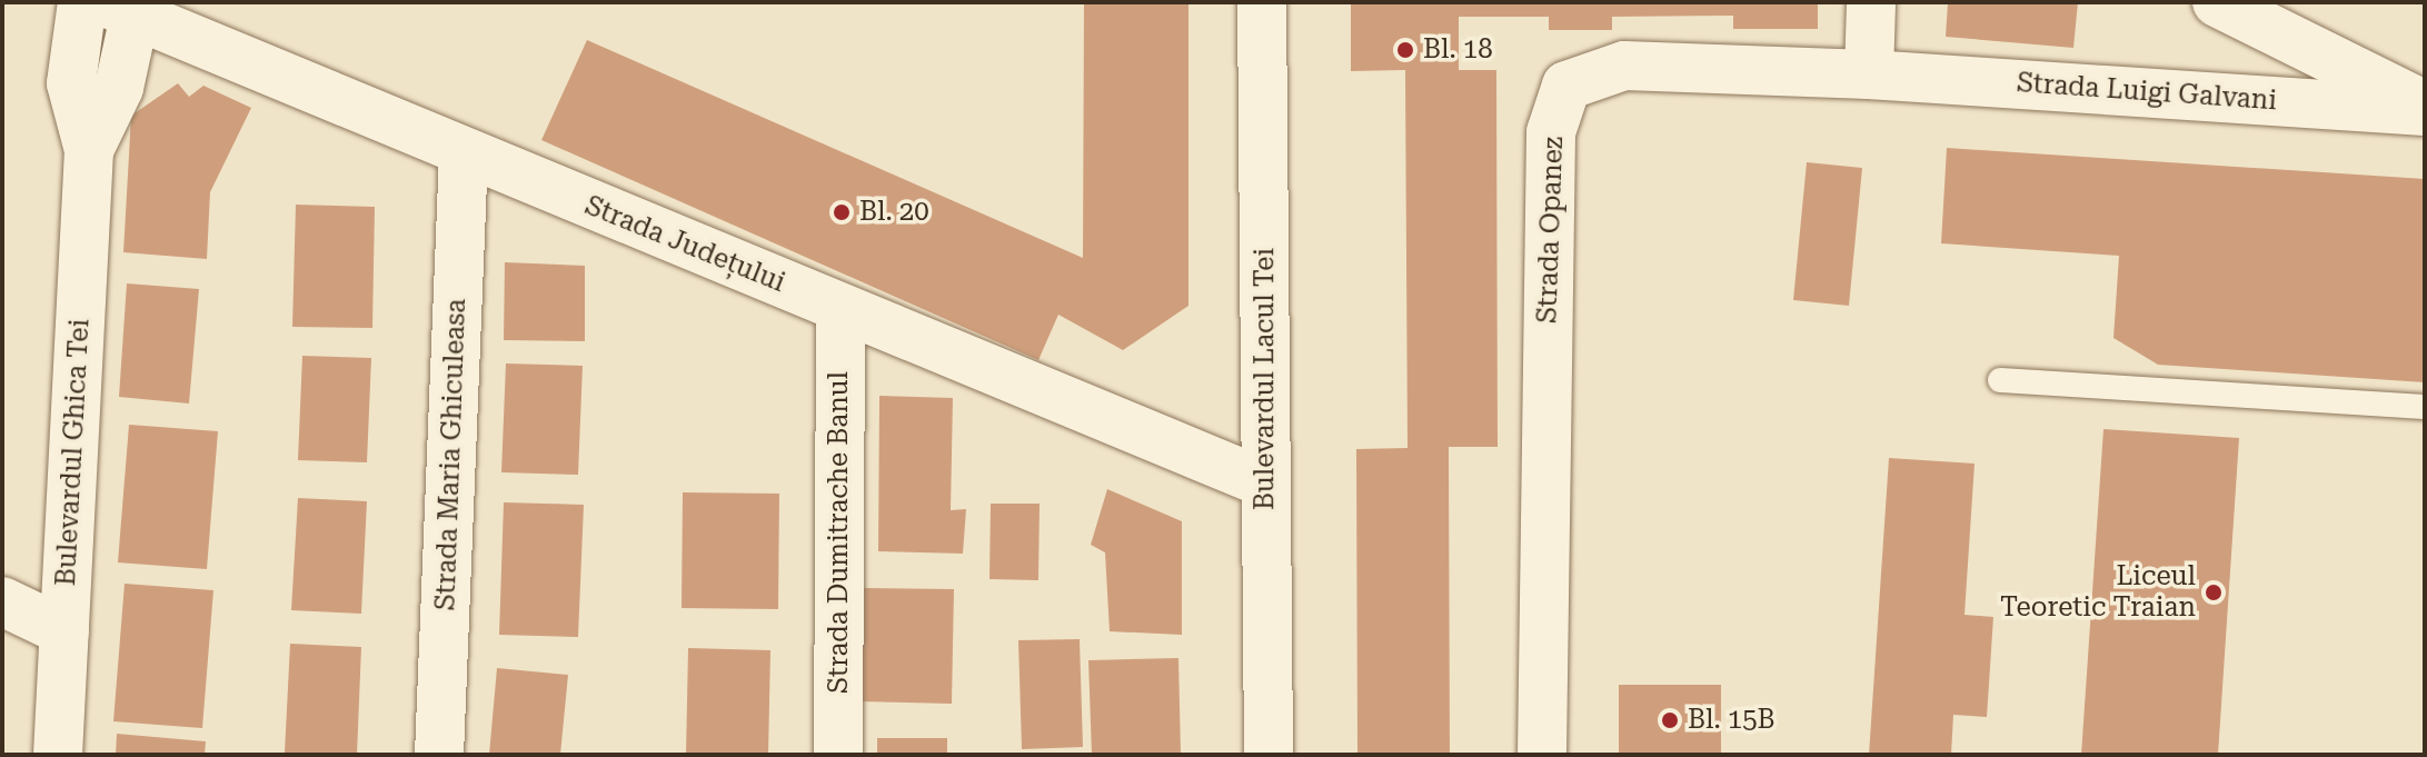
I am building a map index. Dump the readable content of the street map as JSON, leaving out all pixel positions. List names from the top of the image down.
{
  "streets": {
    "street": [
      "Strada Luigi Galvani",
      "Strada Opanez",
      "Strada Județului",
      "Bulevardul Lacul Tei",
      "Bulevardul Ghica Tei",
      "Strada Maria Ghiculeasa",
      "Strada Dumitrache Banul"
    ]
  },
  "crossings": [
    ["Strada Luigi Galvani", "Strada Opanez"],
    ["Strada Județului", "Bulevardul Lacul Tei"],
    ["Strada Județului", "Bulevardul Ghica Tei"],
    ["Strada Județului", "Strada Maria Ghiculeasa"],
    ["Strada Județului", "Strada Dumitrache Banul"]
  ],
  "places": [
    "Bl. 18",
    "Bl. 20",
    "Liceul Teoretic Traian",
    "Bl. 15B"
  ]
}
